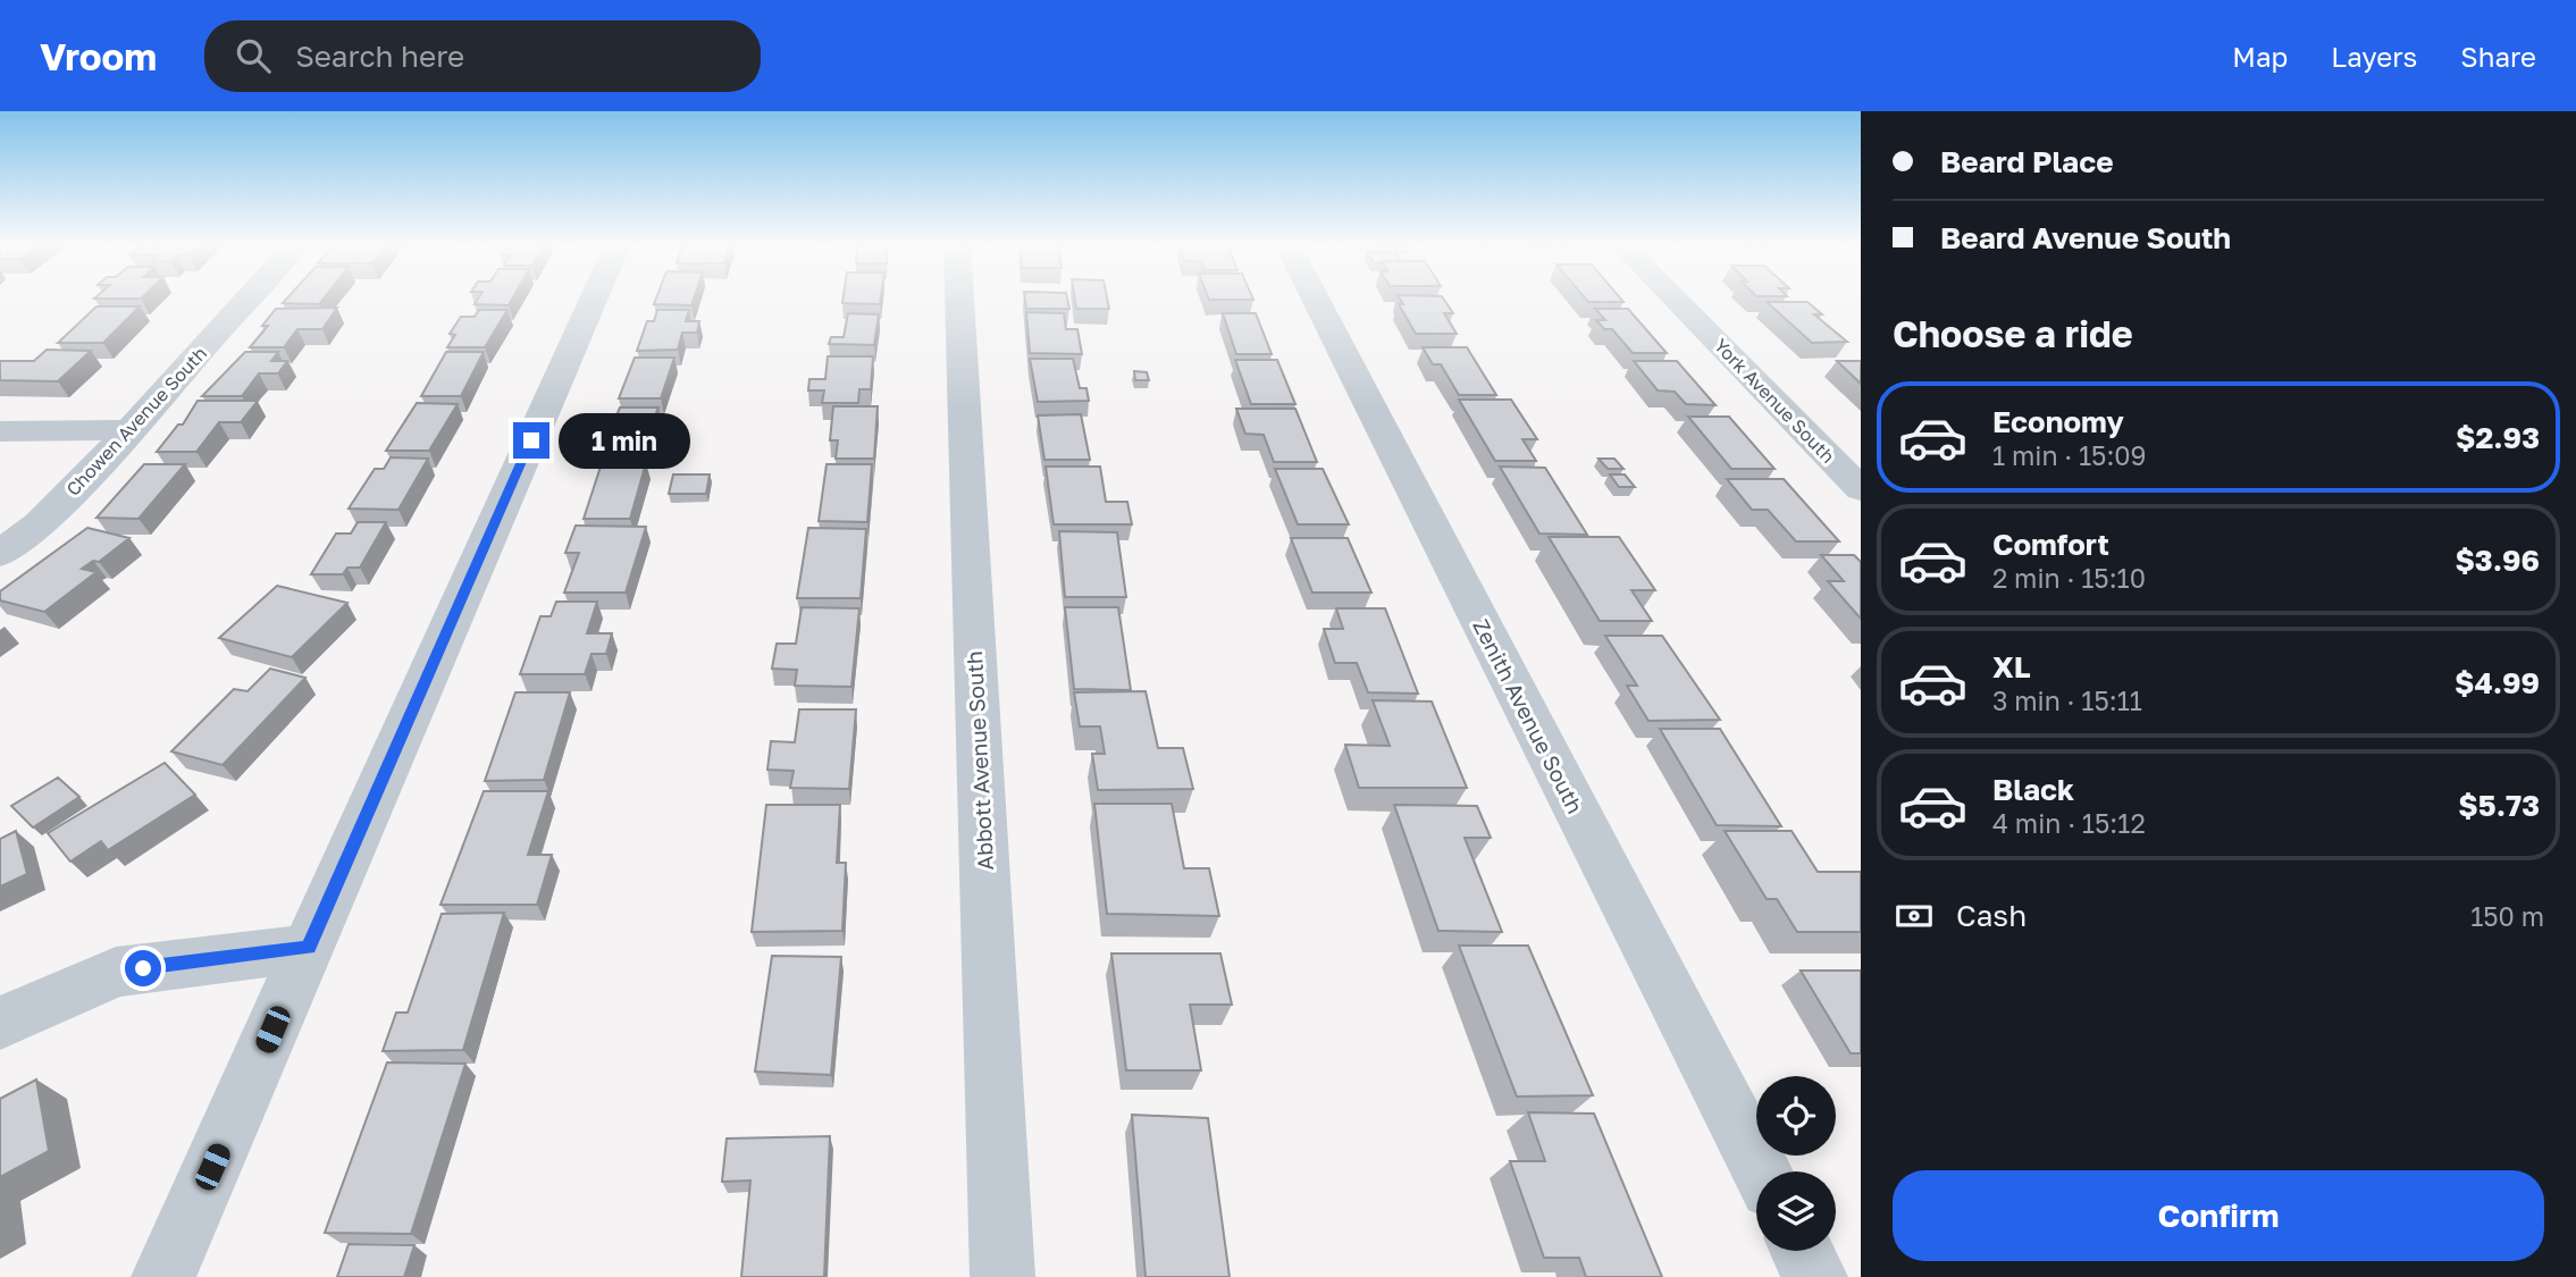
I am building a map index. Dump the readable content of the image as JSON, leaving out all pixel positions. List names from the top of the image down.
{
  "streets": {
    "street": [
      "York Avenue South",
      "Chowen Avenue South",
      "Zenith Avenue South",
      "Abbott Avenue South"
    ]
  },
  "page": {
    "header": "Vroom",
    "search": "Search here",
    "nav": ["Map", "Layers", "Share"],
    "banner": ["Beard Place", "Beard Avenue South"],
    "heading": "Choose a ride",
    "list": [
      {
        "name": "Economy",
        "note": "1 min · 15:09",
        "value": "$2.93"
      },
      {
        "name": "Comfort",
        "note": "2 min · 15:10",
        "value": "$3.96"
      },
      {
        "name": "XL",
        "note": "3 min · 15:11",
        "value": "$4.99"
      },
      {
        "name": "Black",
        "note": "4 min · 15:12",
        "value": "$5.73"
      }
    ],
    "bubble": "1 min",
    "pay": ["Cash", "150 m"],
    "buttons": "Confirm"
  }
}
